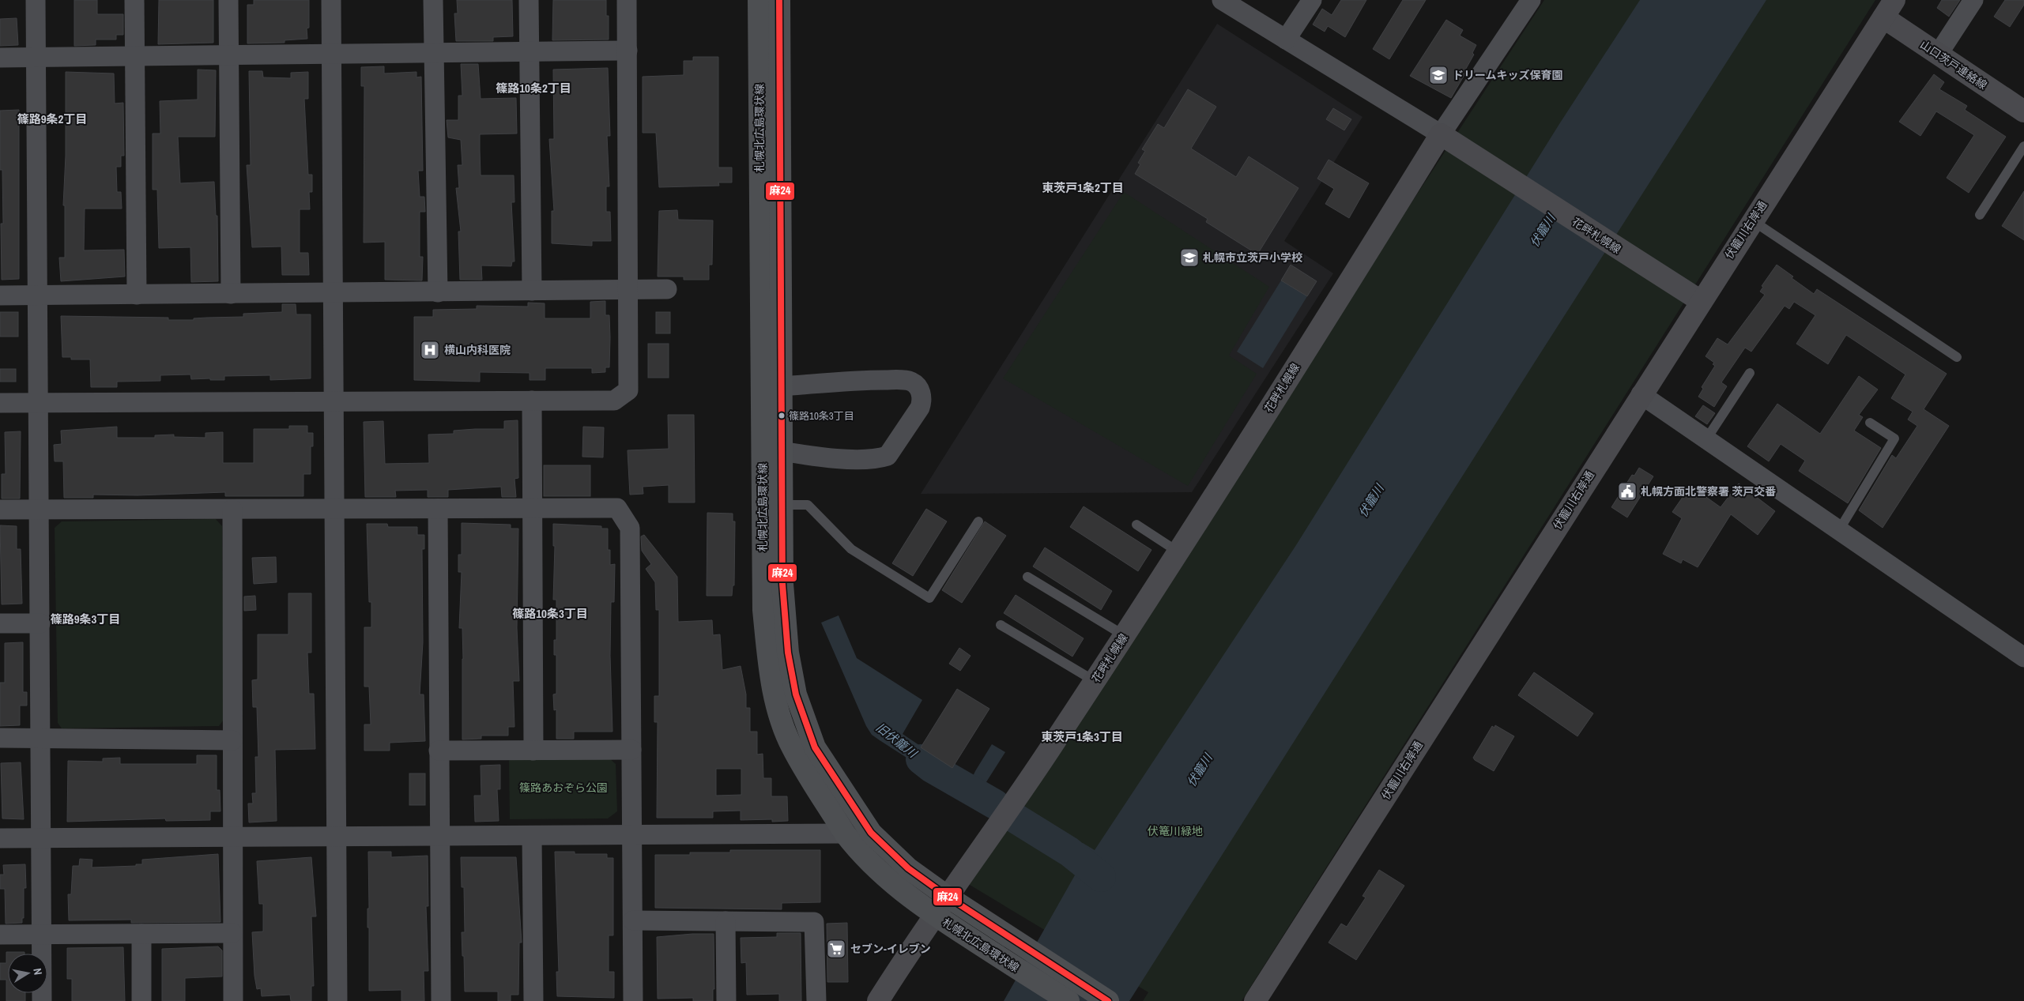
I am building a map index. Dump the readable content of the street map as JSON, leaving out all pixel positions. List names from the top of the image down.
{
  "streets": {
    "main road": [
      "山口茨戸連絡線",
      "札幌北広島環状線",
      "伏籠川右岸通",
      "花畔札幌線"
    ]
  },
  "crossings": [
    ["山口茨戸連絡線", "伏籠川右岸通"],
    ["札幌北広島環状線", "花畔札幌線"],
    ["伏籠川右岸通", "花畔札幌線"]
  ],
  "districts": [
    "篠路10条2丁目",
    "篠路9条2丁目",
    "東茨戸1条2丁目",
    "篠路10条3丁目",
    "篠路9条3丁目",
    "東茨戸1条3丁目"
  ],
  "water": ["伏籠川", "旧伏籠川"],
  "parks": ["篠路あおぞら公園", "伏篭川緑地"],
  "places": {
    "school or university": ["ドリームキッズ保育園", "札幌市立茨戸小学校"],
    "hospital": ["横山内科医院"],
    "other": ["篠路10条3丁目"],
    "public building": ["札幌方面北警察署 茨戸交番"],
    "supermarket": ["セブン-イレブン"]
  },
  "lines": ["transit line 麻24"],
  "north": "right"
}
